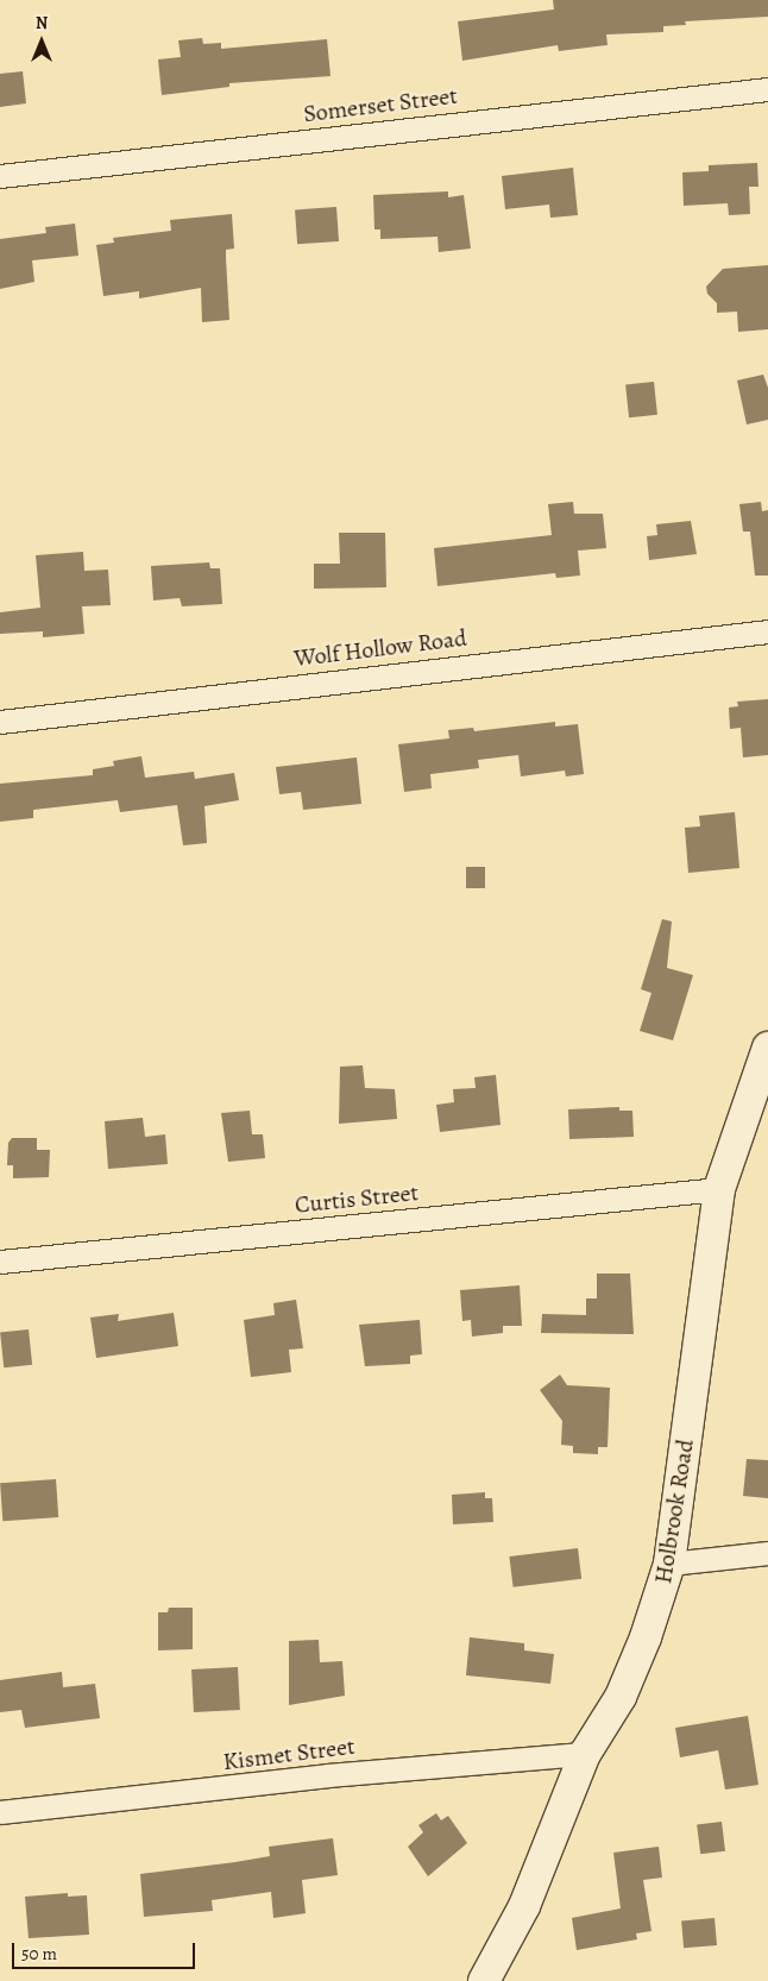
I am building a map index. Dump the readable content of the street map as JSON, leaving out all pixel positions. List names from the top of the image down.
{
  "streets": {
    "street": [
      "Somerset Street",
      "Wolf Hollow Road",
      "Curtis Street",
      "Holbrook Road",
      "Kismet Street"
    ]
  },
  "crossings": [
    ["Curtis Street", "Holbrook Road"],
    ["Holbrook Road", "Kismet Street"]
  ],
  "scale_bar": "50 m",
  "north": "top"
}
